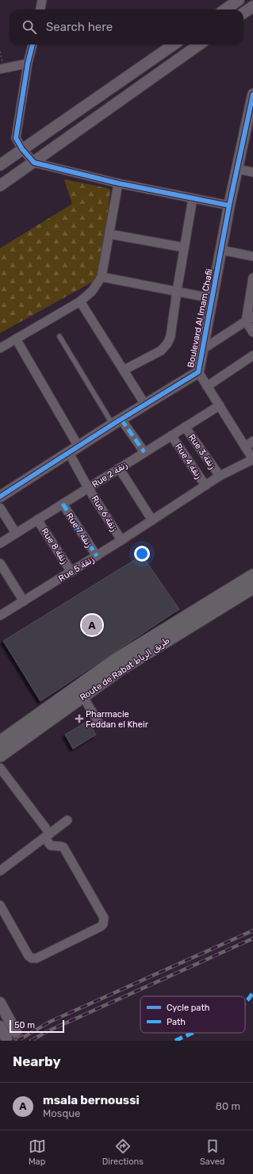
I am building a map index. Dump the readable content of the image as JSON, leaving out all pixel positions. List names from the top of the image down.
{
  "streets": {
    "main road": ["Route de Rabat طريق الرباط"],
    "street": [
      "Boulevard Al Imam Chafii",
      "Rue 3 زنقة",
      "Rue 4 زنقة",
      "Rue 2 زنقة",
      "Rue 6 زنقة",
      "Rue 7 زنقة",
      "Rue 8 زنقة",
      "Rue 5 زنقة"
    ]
  },
  "crossings": [
    ["Boulevard Al Imam Chafii", "Rue 6 زنقة"],
    ["Rue 3 زنقة", "Rue 2 زنقة"],
    ["Rue 3 زنقة", "Rue 5 زنقة"],
    ["Rue 4 زنقة", "Rue 2 زنقة"],
    ["Rue 4 زنقة", "Rue 5 زنقة"],
    ["Rue 2 زنقة", "Rue 6 زنقة"],
    ["Rue 2 زنقة", "Rue 7 زنقة"],
    ["Rue 2 زنقة", "Rue 8 زنقة"],
    ["Rue 6 زنقة", "Rue 5 زنقة"],
    ["Rue 7 زنقة", "Rue 5 زنقة"],
    ["Rue 8 زنقة", "Rue 5 زنقة"]
  ],
  "places": {
    "health": ["Pharmacie Feddan el Kheir"]
  },
  "legend": ["Cycle path", "Path"],
  "scale_bar": "50 m",
  "page": {
    "search": "Search here",
    "pins": "A",
    "scale": "50 m",
    "heading": "Nearby",
    "list": [
      {
        "mark": "A",
        "name": "msala bernoussi",
        "note": "Mosque",
        "value": "80 m"
      }
    ],
    "nav": ["Map", "Directions", "Saved"]
  }
}
